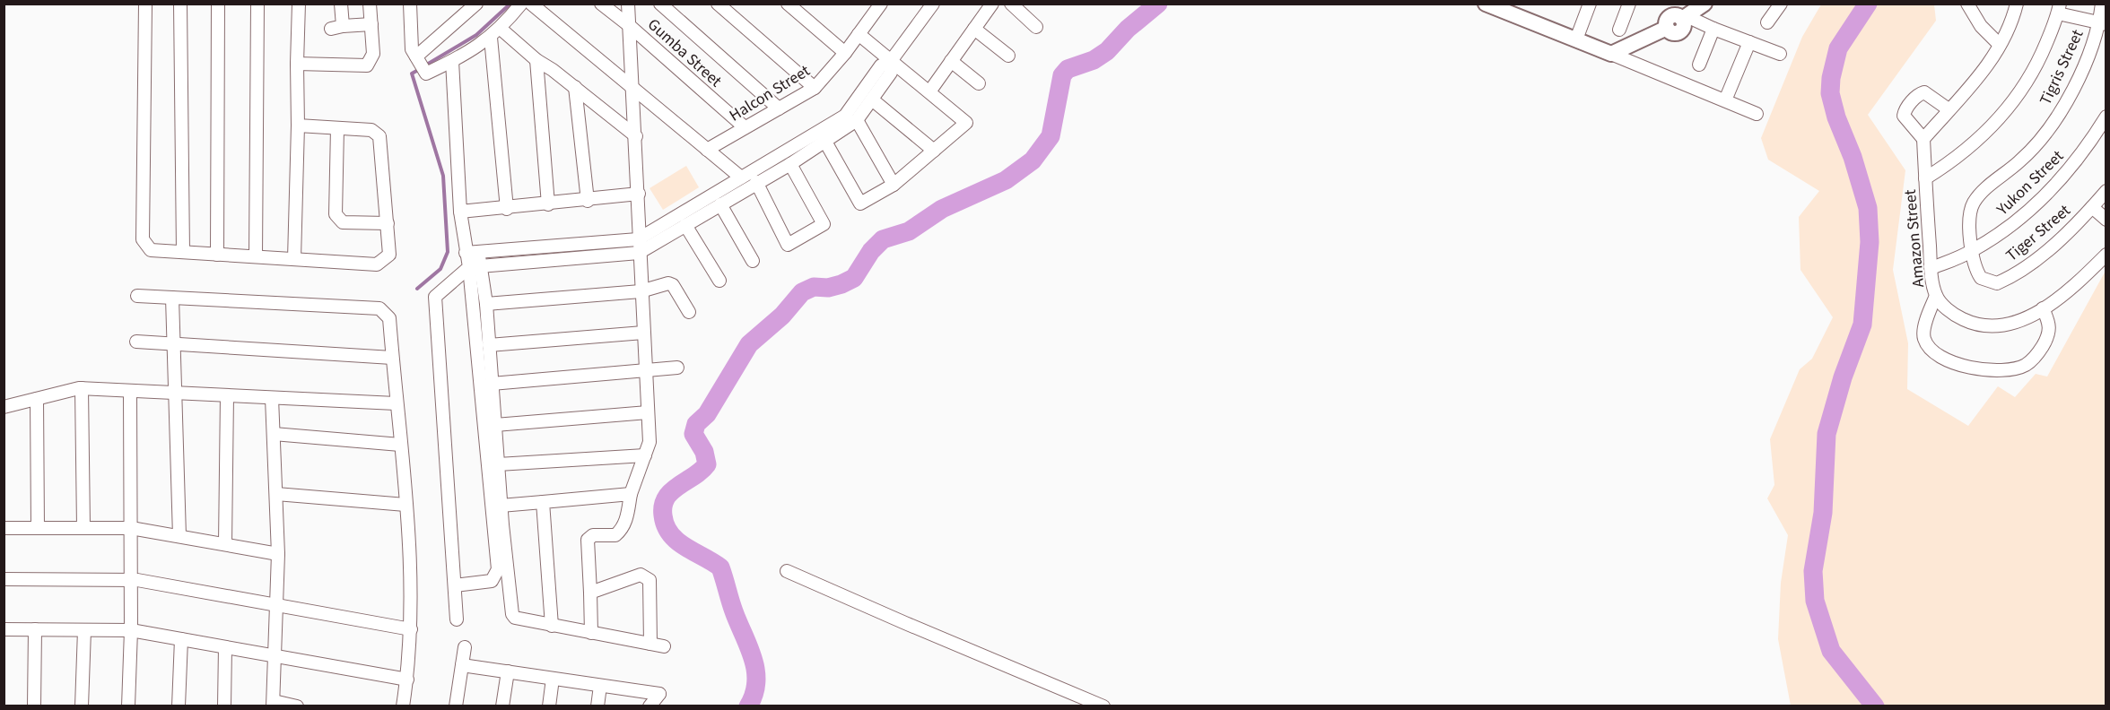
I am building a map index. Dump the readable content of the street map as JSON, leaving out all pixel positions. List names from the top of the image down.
{
  "streets": {
    "street": [
      "Gumba Street",
      "Tigris Street",
      "Halcon Street",
      "Yukon Street",
      "Tiger Street",
      "Amazon Street"
    ]
  },
  "crossings": [
    ["Gumba Street", "Halcon Street"],
    ["Tigris Street", "Yukon Street"],
    ["Tigris Street", "Tiger Street"],
    ["Yukon Street", "Tiger Street"],
    ["Yukon Street", "Amazon Street"]
  ]
}
